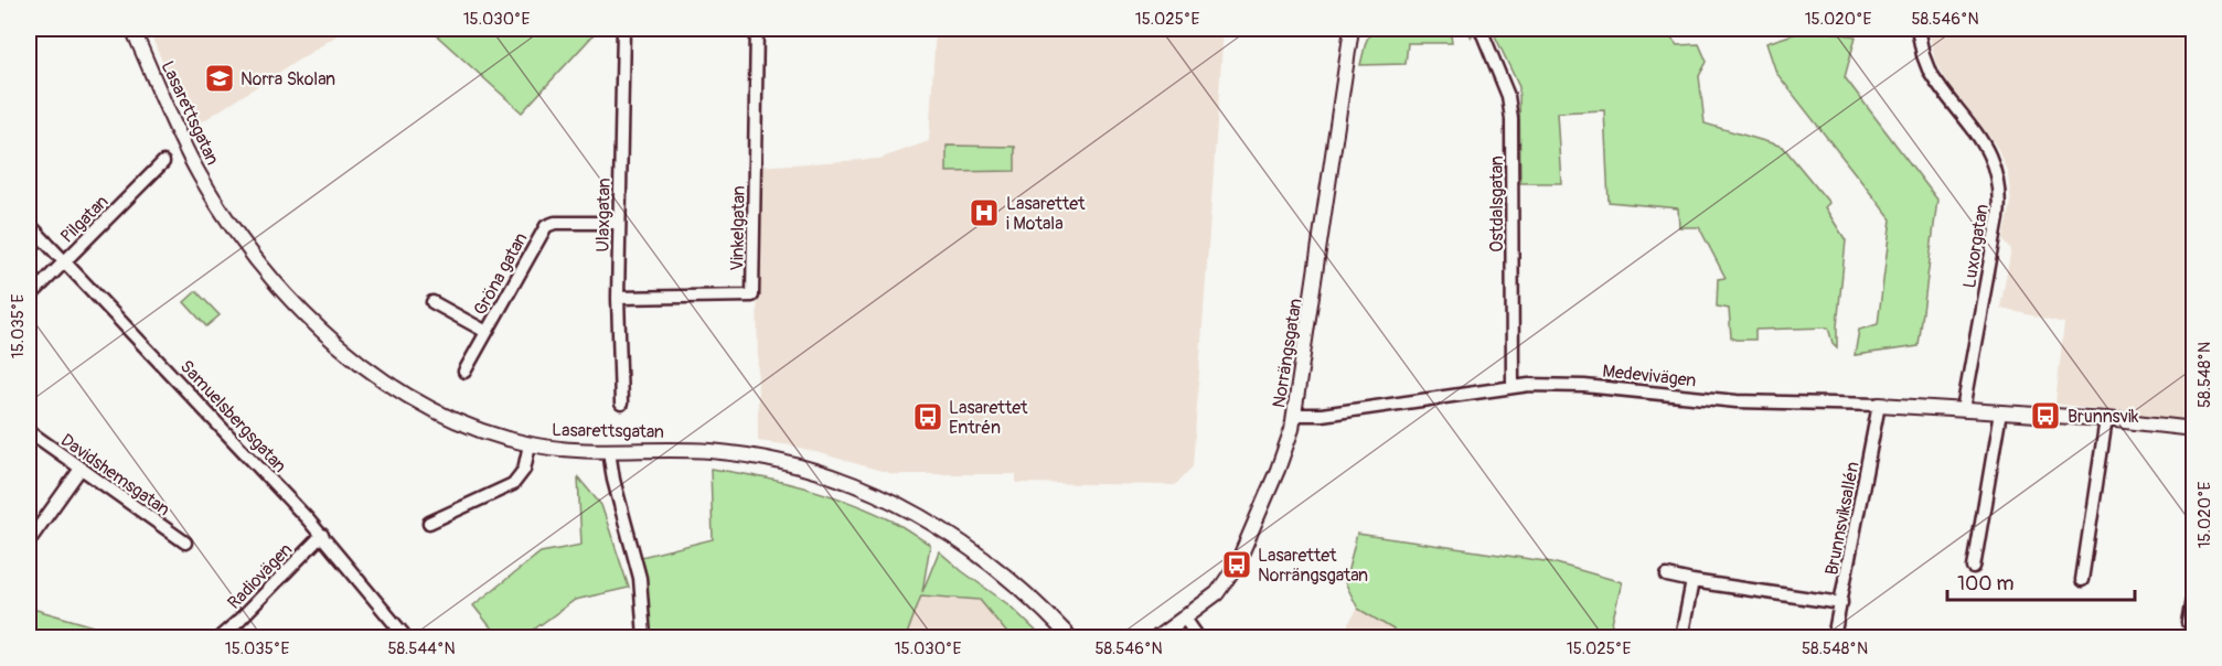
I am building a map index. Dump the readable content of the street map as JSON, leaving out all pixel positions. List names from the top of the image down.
{
  "streets": {
    "street": [
      "Lasarettsgatan",
      "Ostdalsgatan",
      "Ulaxgatan",
      "Pilgatan",
      "Vinkelgatan",
      "Luxorgatan",
      "Gröna gatan",
      "Norrängsgatan",
      "Medevivägen",
      "Samuelsbergsgatan",
      "Davidshemsgatan",
      "Brunnsviksallén",
      "Radiovägen"
    ]
  },
  "crossings": [
    ["Ostdalsgatan", "Medevivägen"],
    ["Ulaxgatan", "Vinkelgatan"],
    ["Ulaxgatan", "Gröna gatan"],
    ["Pilgatan", "Samuelsbergsgatan"],
    ["Luxorgatan", "Medevivägen"],
    ["Norrängsgatan", "Medevivägen"],
    ["Medevivägen", "Brunnsviksallén"],
    ["Samuelsbergsgatan", "Radiovägen"]
  ],
  "places": {
    "school or university": ["Norra Skolan"],
    "hospital": ["Lasarettet i Motala"],
    "bus stop": ["Brunnsvik", "Lasarettet Entrén", "Lasarettet Norrängsgatan"]
  },
  "scale_bar": "100 m",
  "coordinates": [
    "15.030°E",
    "15.025°E",
    "15.020°E",
    "58.546°N",
    "15.035°E",
    "58.548°N",
    "58.544°N"
  ]
}
